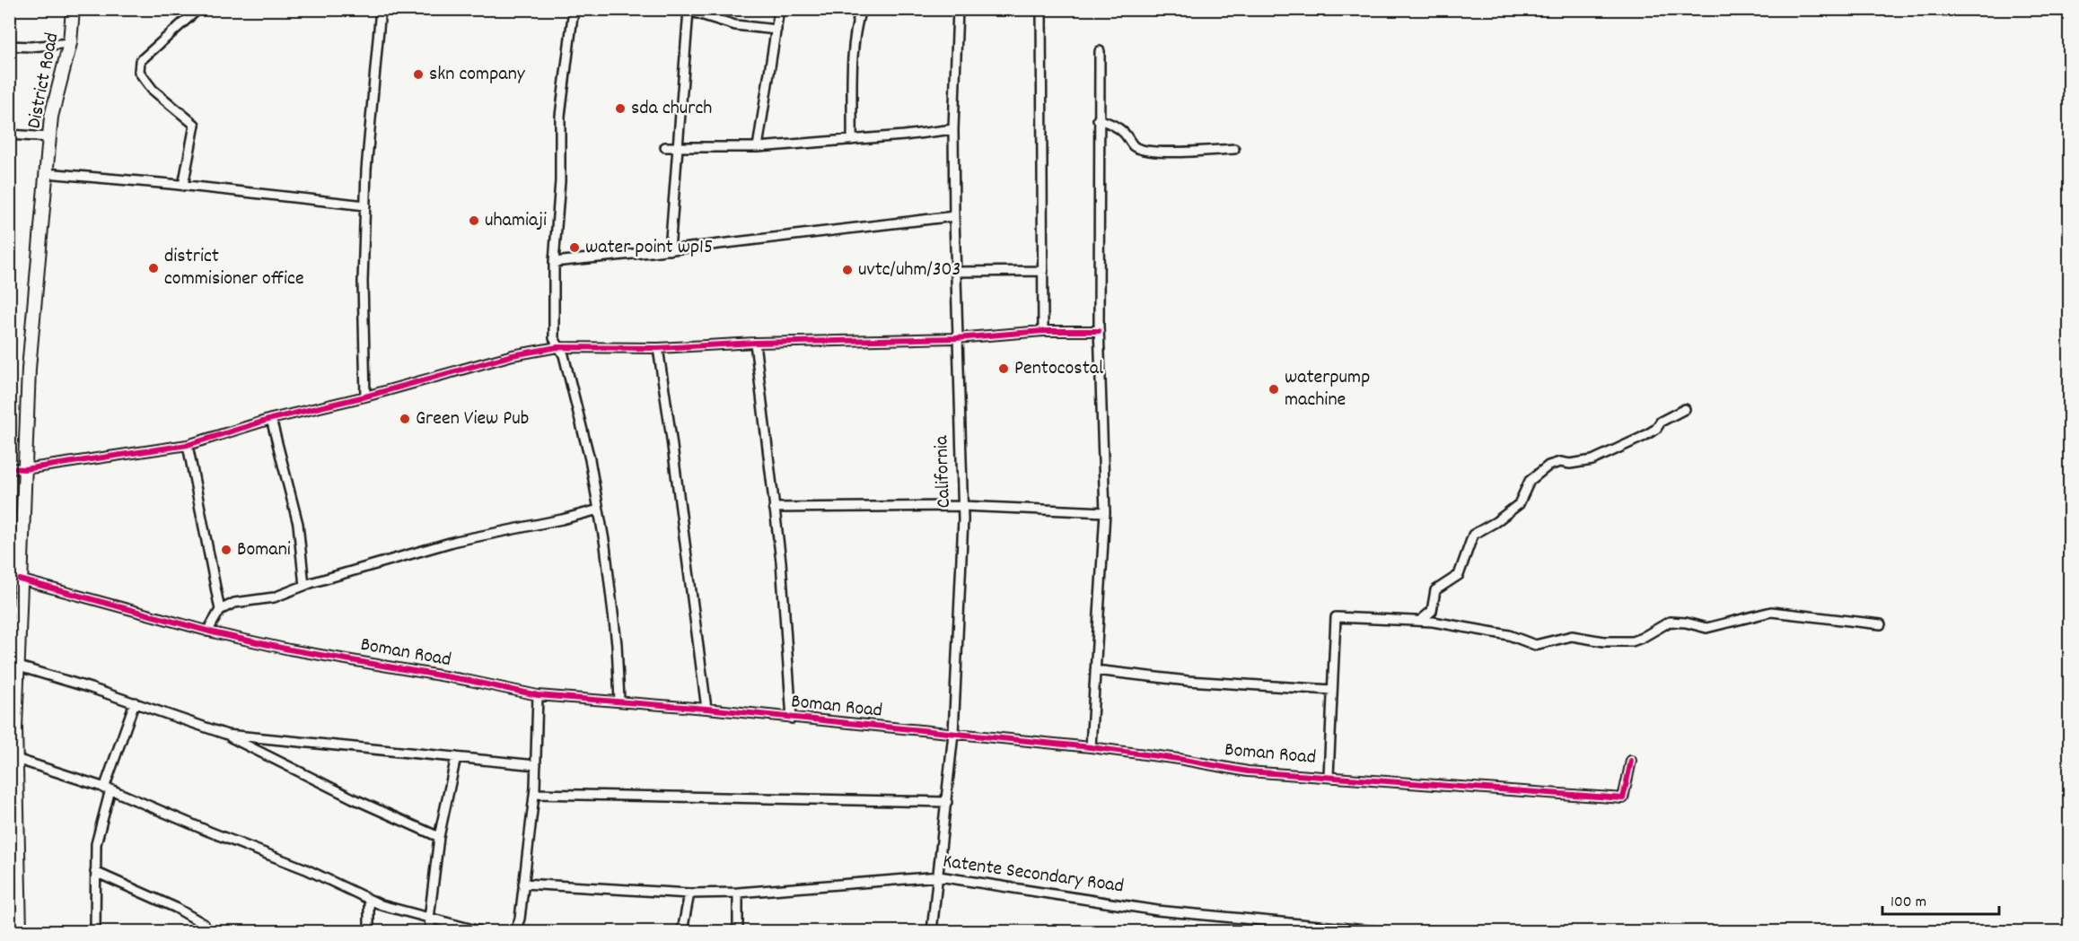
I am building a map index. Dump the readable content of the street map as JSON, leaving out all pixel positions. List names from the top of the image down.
{
  "streets": {
    "street": [
      "District Road",
      "California",
      "Boman Road",
      "Katente Secondary Road"
    ]
  },
  "crossings": [
    ["District Road", "Boman Road"],
    ["California", "Boman Road"],
    ["California", "Katente Secondary Road"]
  ],
  "places": [
    "skn company",
    "sda church",
    "uhamiaji",
    "water point wp15",
    "district commisioner office",
    "uvtc/uhm/303",
    "Pentocostal",
    "waterpump machine",
    "Green View Pub",
    "Bomani"
  ],
  "scale_bar": "100 m"
}
